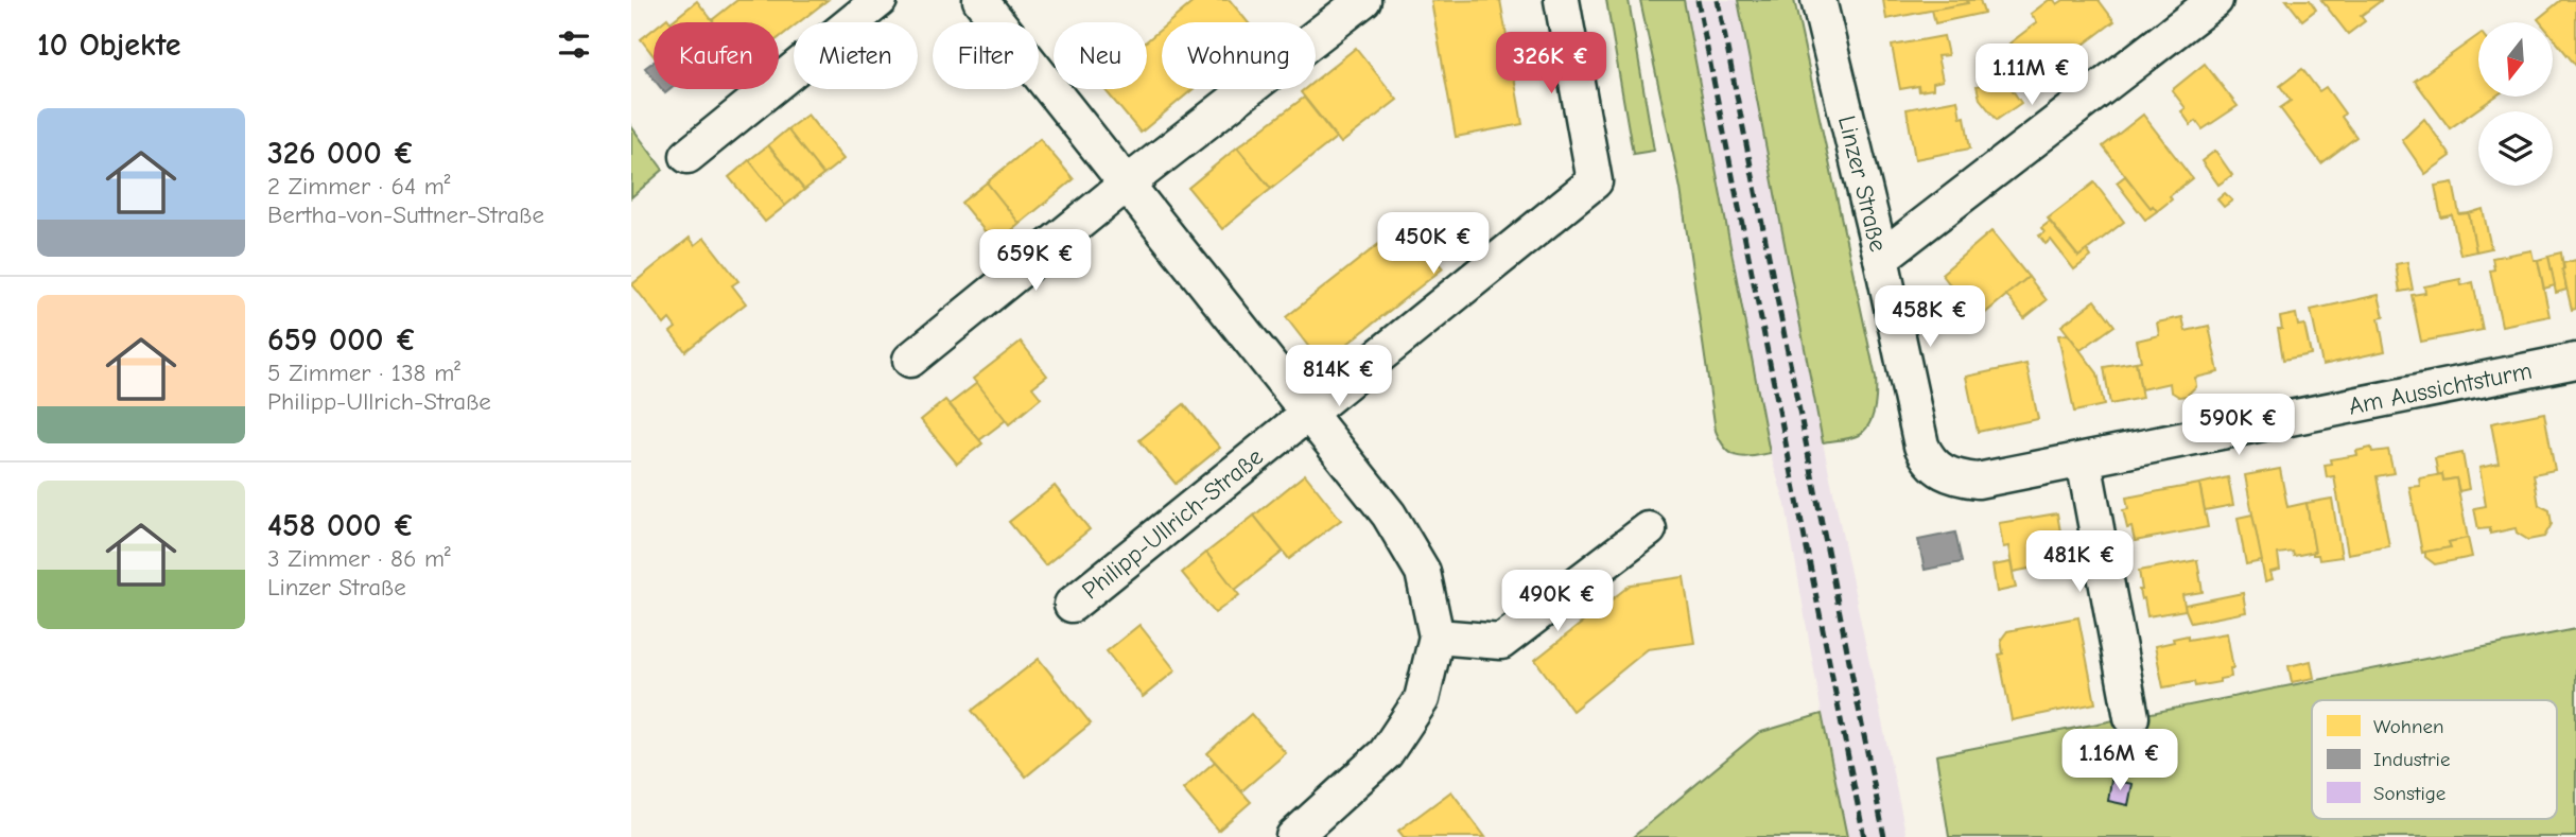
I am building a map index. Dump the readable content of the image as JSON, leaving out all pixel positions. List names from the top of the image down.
{
  "streets": {
    "street": ["Linzer Straße", "Am Aussichtsturm", "Philipp-Ullrich-Straße"]
  },
  "crossings": [
    ["Linzer Straße", "Am Aussichtsturm"]
  ],
  "legend": ["Wohnen", "Industrie", "Sonstige"],
  "north": "bottom",
  "page": {
    "heading": "10 Objekte",
    "chip": [
      "Kaufen",
      "Mieten",
      "Filter",
      "Neu",
      "Wohnung"
    ],
    "price": [
      "326K €",
      "1.11M €",
      "450K €",
      "659K €",
      "458K €",
      "814K €",
      "590K €",
      "481K €",
      "490K €",
      "1.16M €"
    ],
    "list": [
      {
        "name": "326 000 €",
        "note": "2 Zimmer · 64 m² · Bertha-von-Suttner-Straße"
      },
      {
        "name": "659 000 €",
        "note": "5 Zimmer · 138 m² · Philipp-Ullrich-Straße"
      },
      {
        "name": "458 000 €",
        "note": "3 Zimmer · 86 m² · Linzer Straße"
      }
    ]
  }
}
